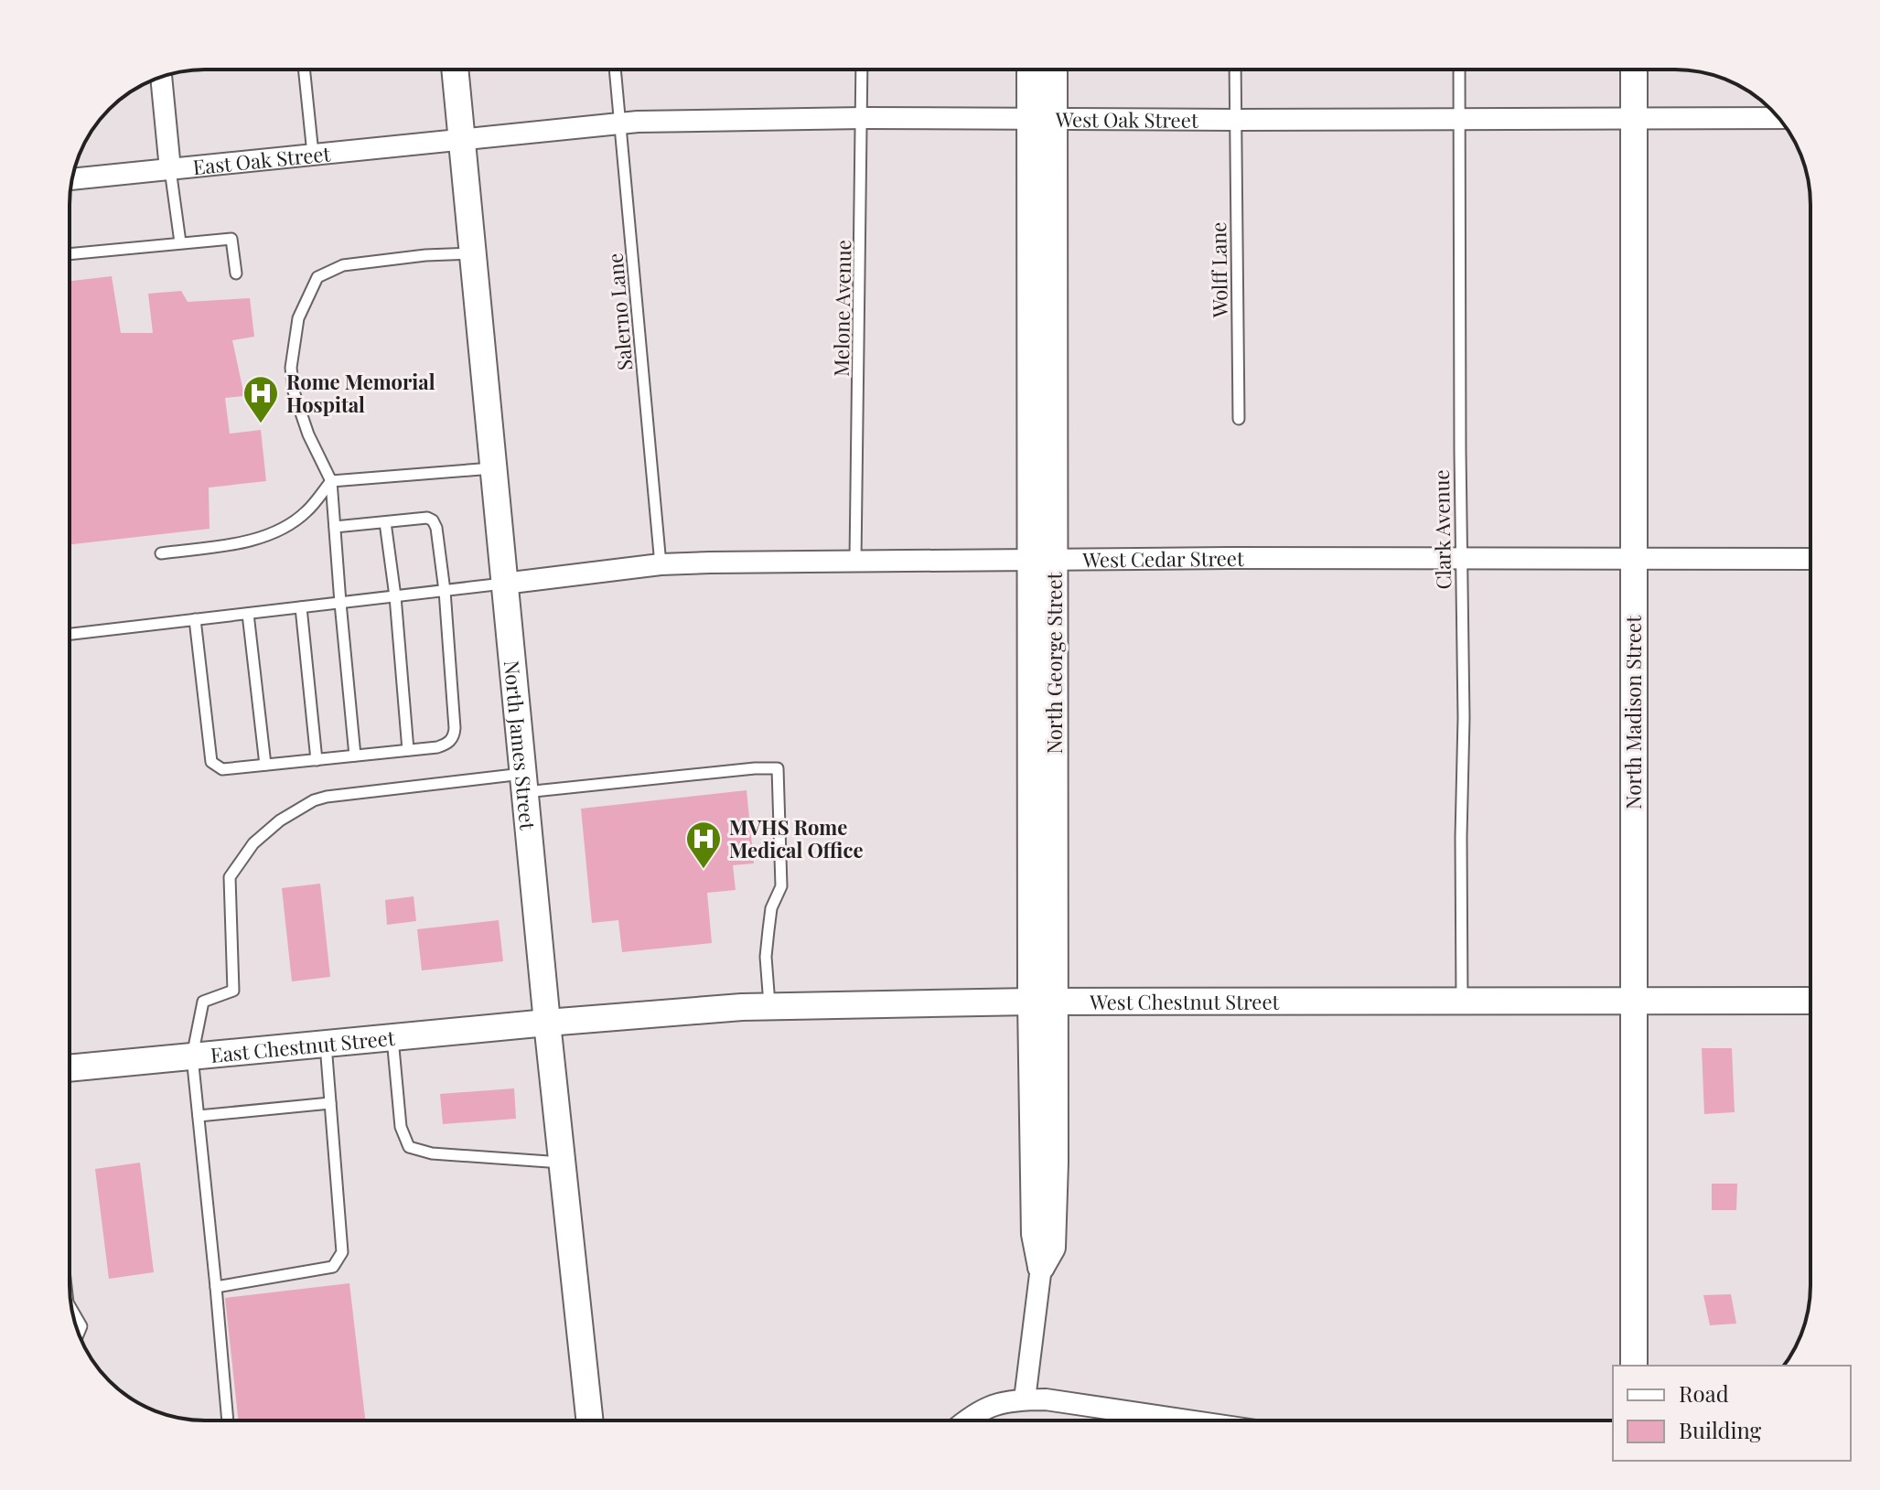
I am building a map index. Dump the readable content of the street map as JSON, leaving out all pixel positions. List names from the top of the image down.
{
  "streets": {
    "street": [
      "West Oak Street",
      "East Oak Street",
      "West Cedar Street",
      "North George Street",
      "North Madison Street",
      "North James Street",
      "West Chestnut Street",
      "East Chestnut Street"
    ],
    "lane": [
      "Wolff Lane",
      "Melone Avenue",
      "Salerno Lane",
      "Clark Avenue"
    ]
  },
  "crossings": [
    ["West Oak Street", "East Oak Street"],
    ["West Oak Street", "Wolff Lane"],
    ["West Oak Street", "Melone Avenue"],
    ["West Oak Street", "Salerno Lane"],
    ["West Oak Street", "Clark Avenue"],
    ["West Oak Street", "North George Street"],
    ["West Oak Street", "North Madison Street"],
    ["West Oak Street", "North James Street"],
    ["East Oak Street", "North James Street"],
    ["Melone Avenue", "West Cedar Street"],
    ["Salerno Lane", "West Cedar Street"],
    ["Clark Avenue", "West Cedar Street"],
    ["Clark Avenue", "West Chestnut Street"],
    ["West Cedar Street", "North George Street"],
    ["West Cedar Street", "North Madison Street"],
    ["West Cedar Street", "North James Street"],
    ["North George Street", "West Chestnut Street"],
    ["North Madison Street", "West Chestnut Street"],
    ["North James Street", "West Chestnut Street"],
    ["North James Street", "East Chestnut Street"],
    ["West Chestnut Street", "East Chestnut Street"]
  ],
  "places": {
    "hospital": ["Rome Memorial Hospital", "MVHS Rome Medical Office"]
  },
  "legend": ["Road", "Building"]
}
